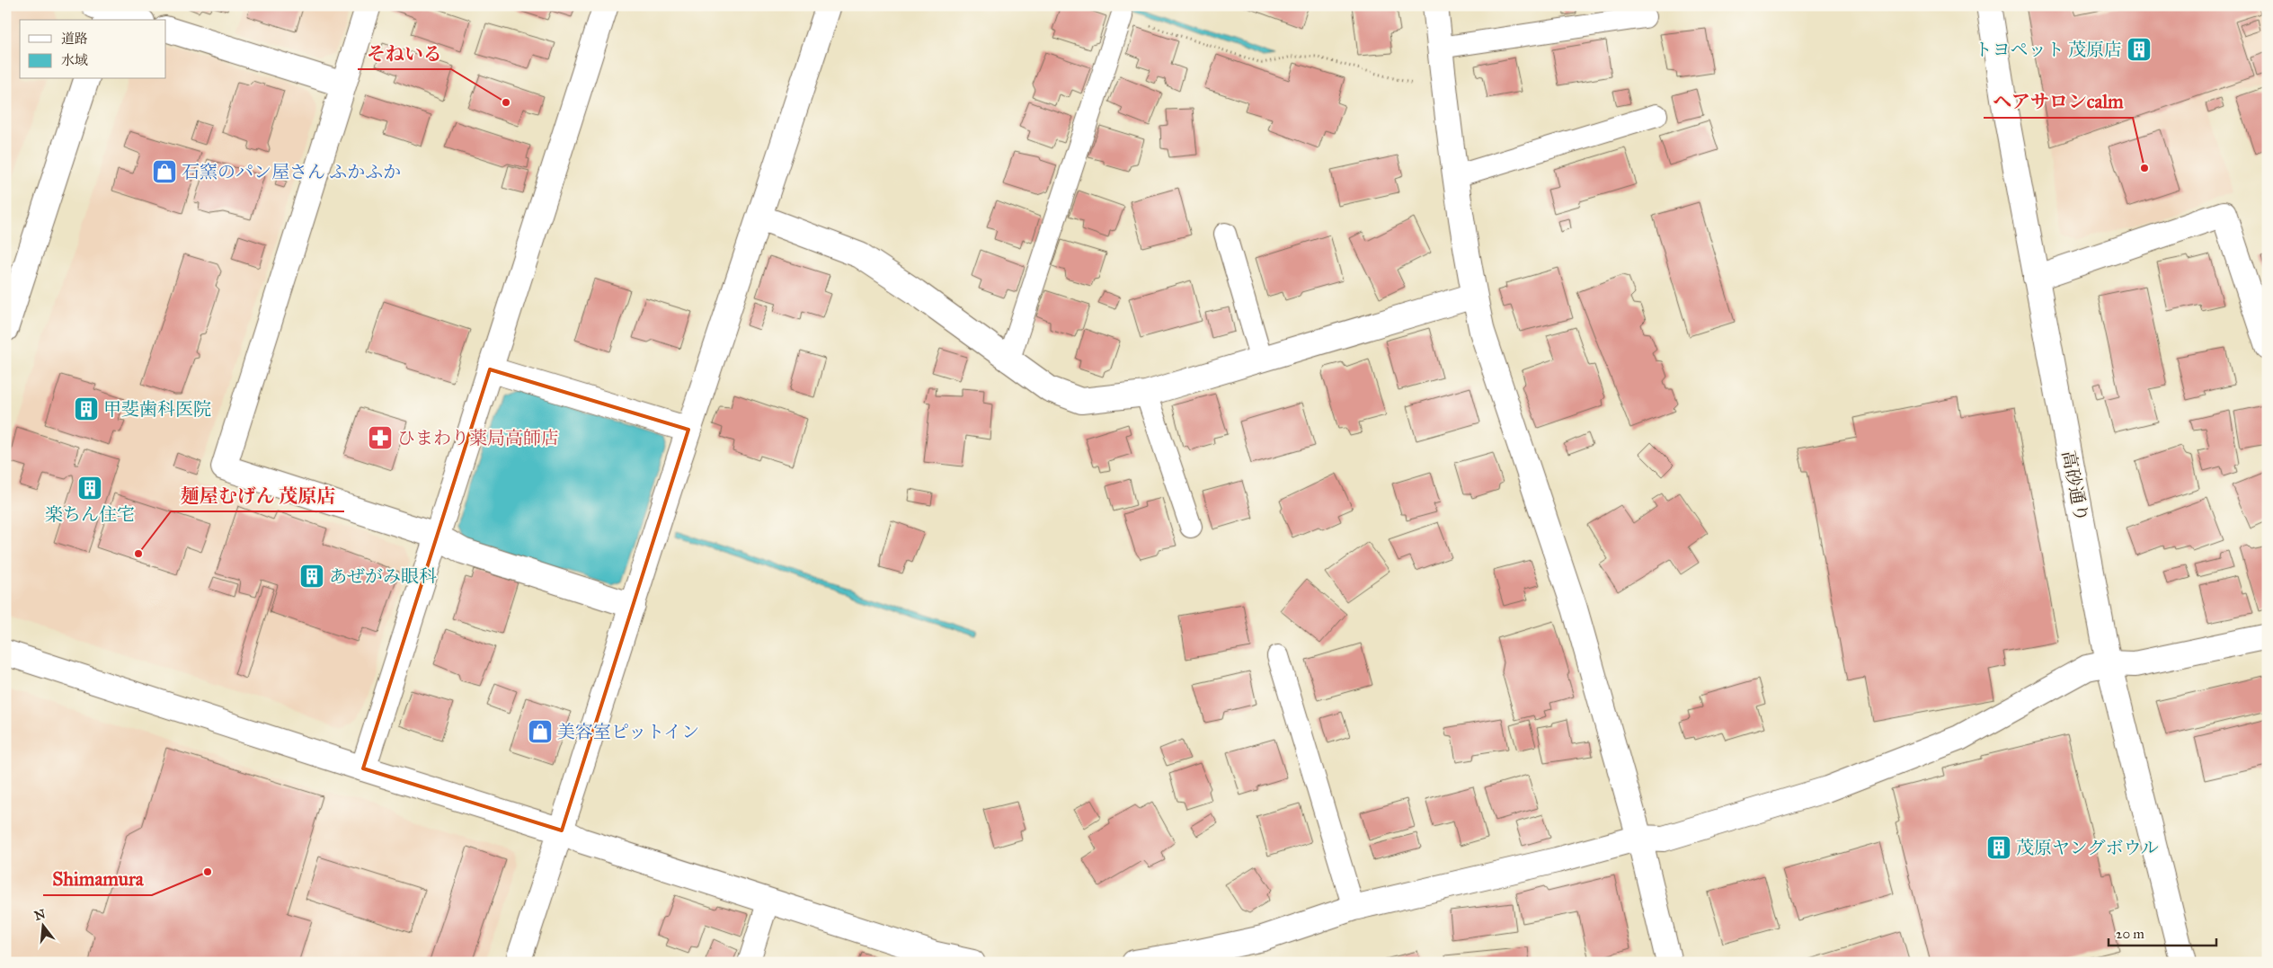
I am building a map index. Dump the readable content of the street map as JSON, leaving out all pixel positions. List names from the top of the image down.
{
  "streets": {
    "street": ["高砂通り"]
  },
  "places": {
    "building": [
      "トヨペット 茂原店",
      "甲斐歯科医院",
      "楽ちん住宅",
      "あぜがみ眼科",
      "茂原ヤングボウル"
    ],
    "other": [
      "そねいる",
      "ヘアサロンcalm",
      "麺屋むげん 茂原店",
      "Shimamura"
    ],
    "shop": ["石窯のパン屋さん ふかふか", "美容室ピットイン"],
    "pharmacy": ["ひまわり薬局高師店"]
  },
  "legend": ["道路", "水域"],
  "scale_bar": "20 m",
  "north": "top"
}
